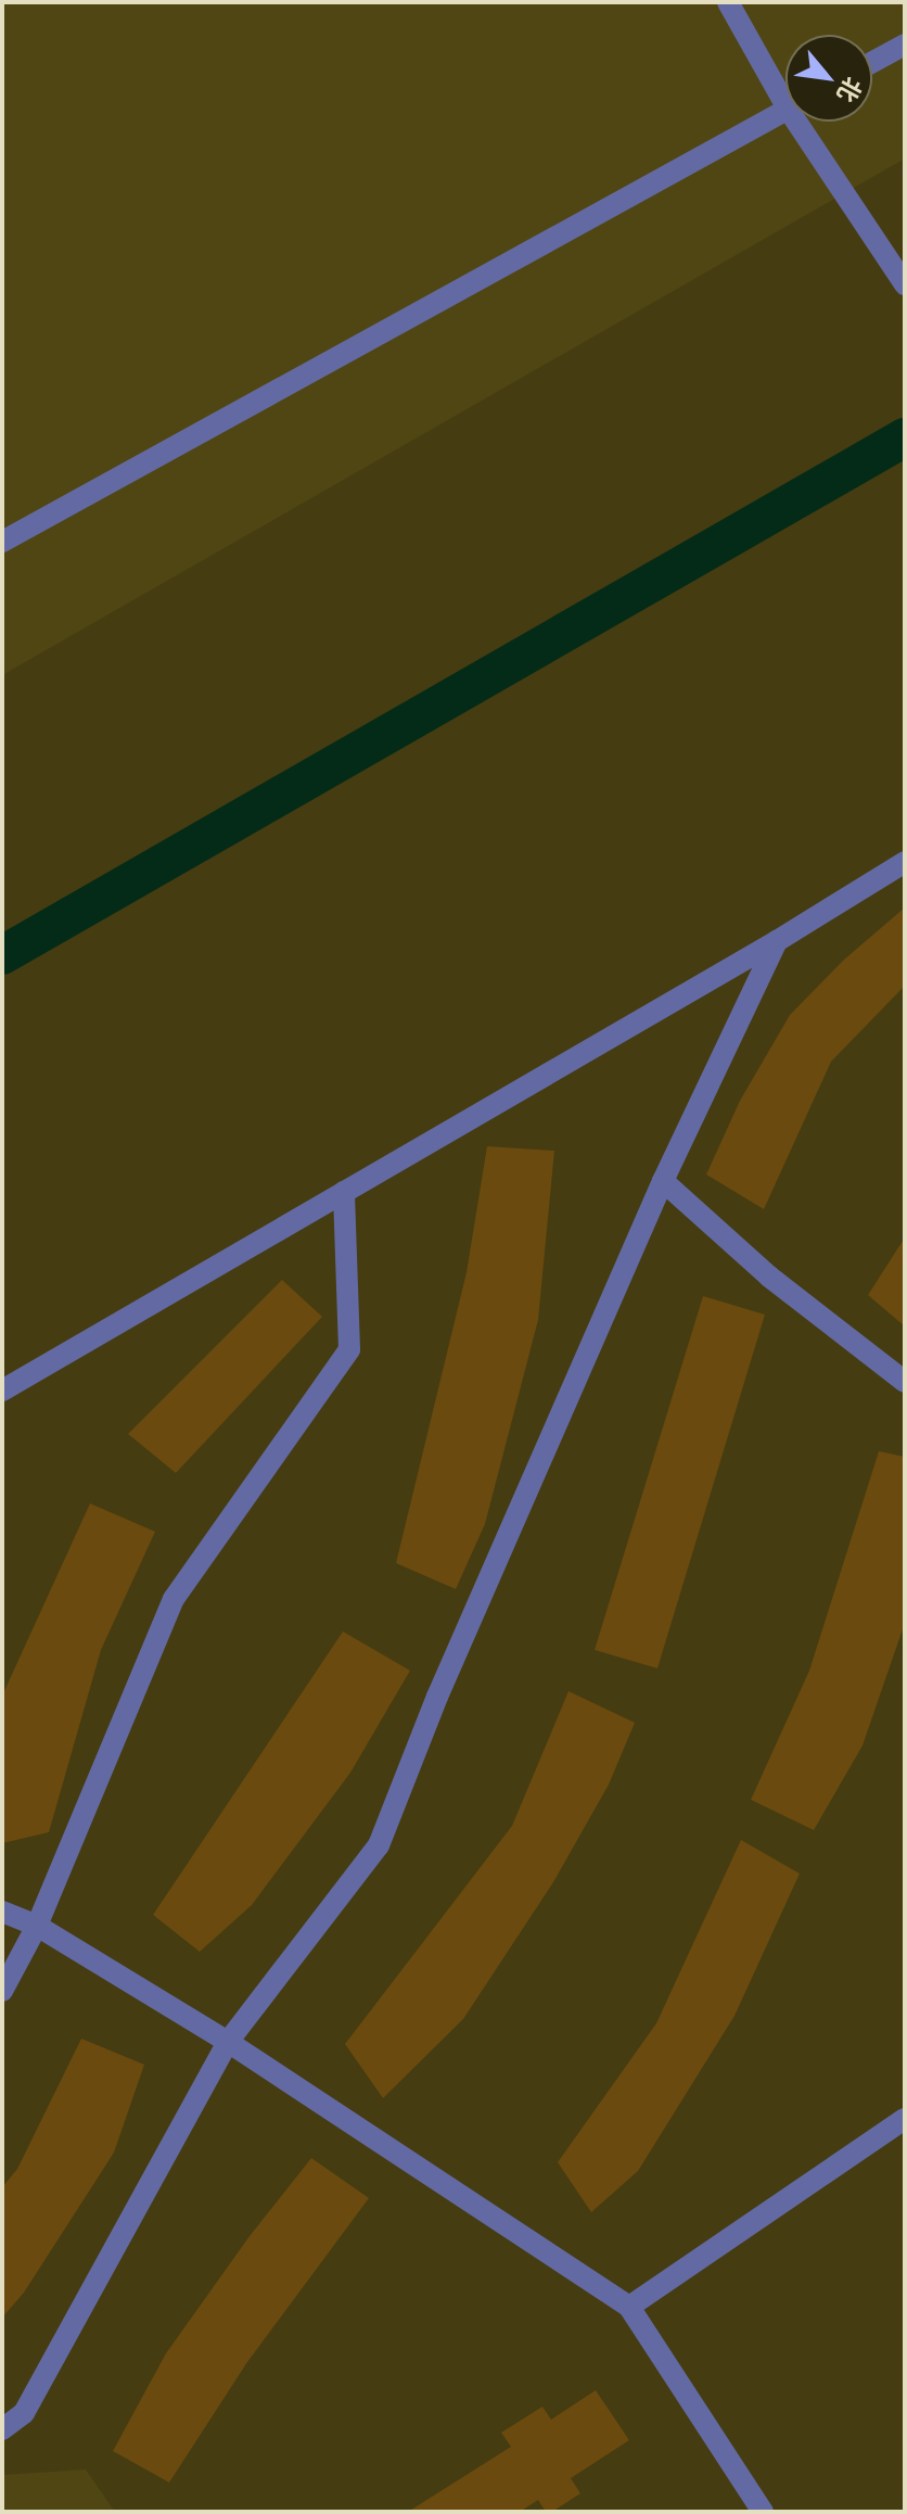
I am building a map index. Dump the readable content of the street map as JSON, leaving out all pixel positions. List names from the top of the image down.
{
  "north": "bottom right"
}
